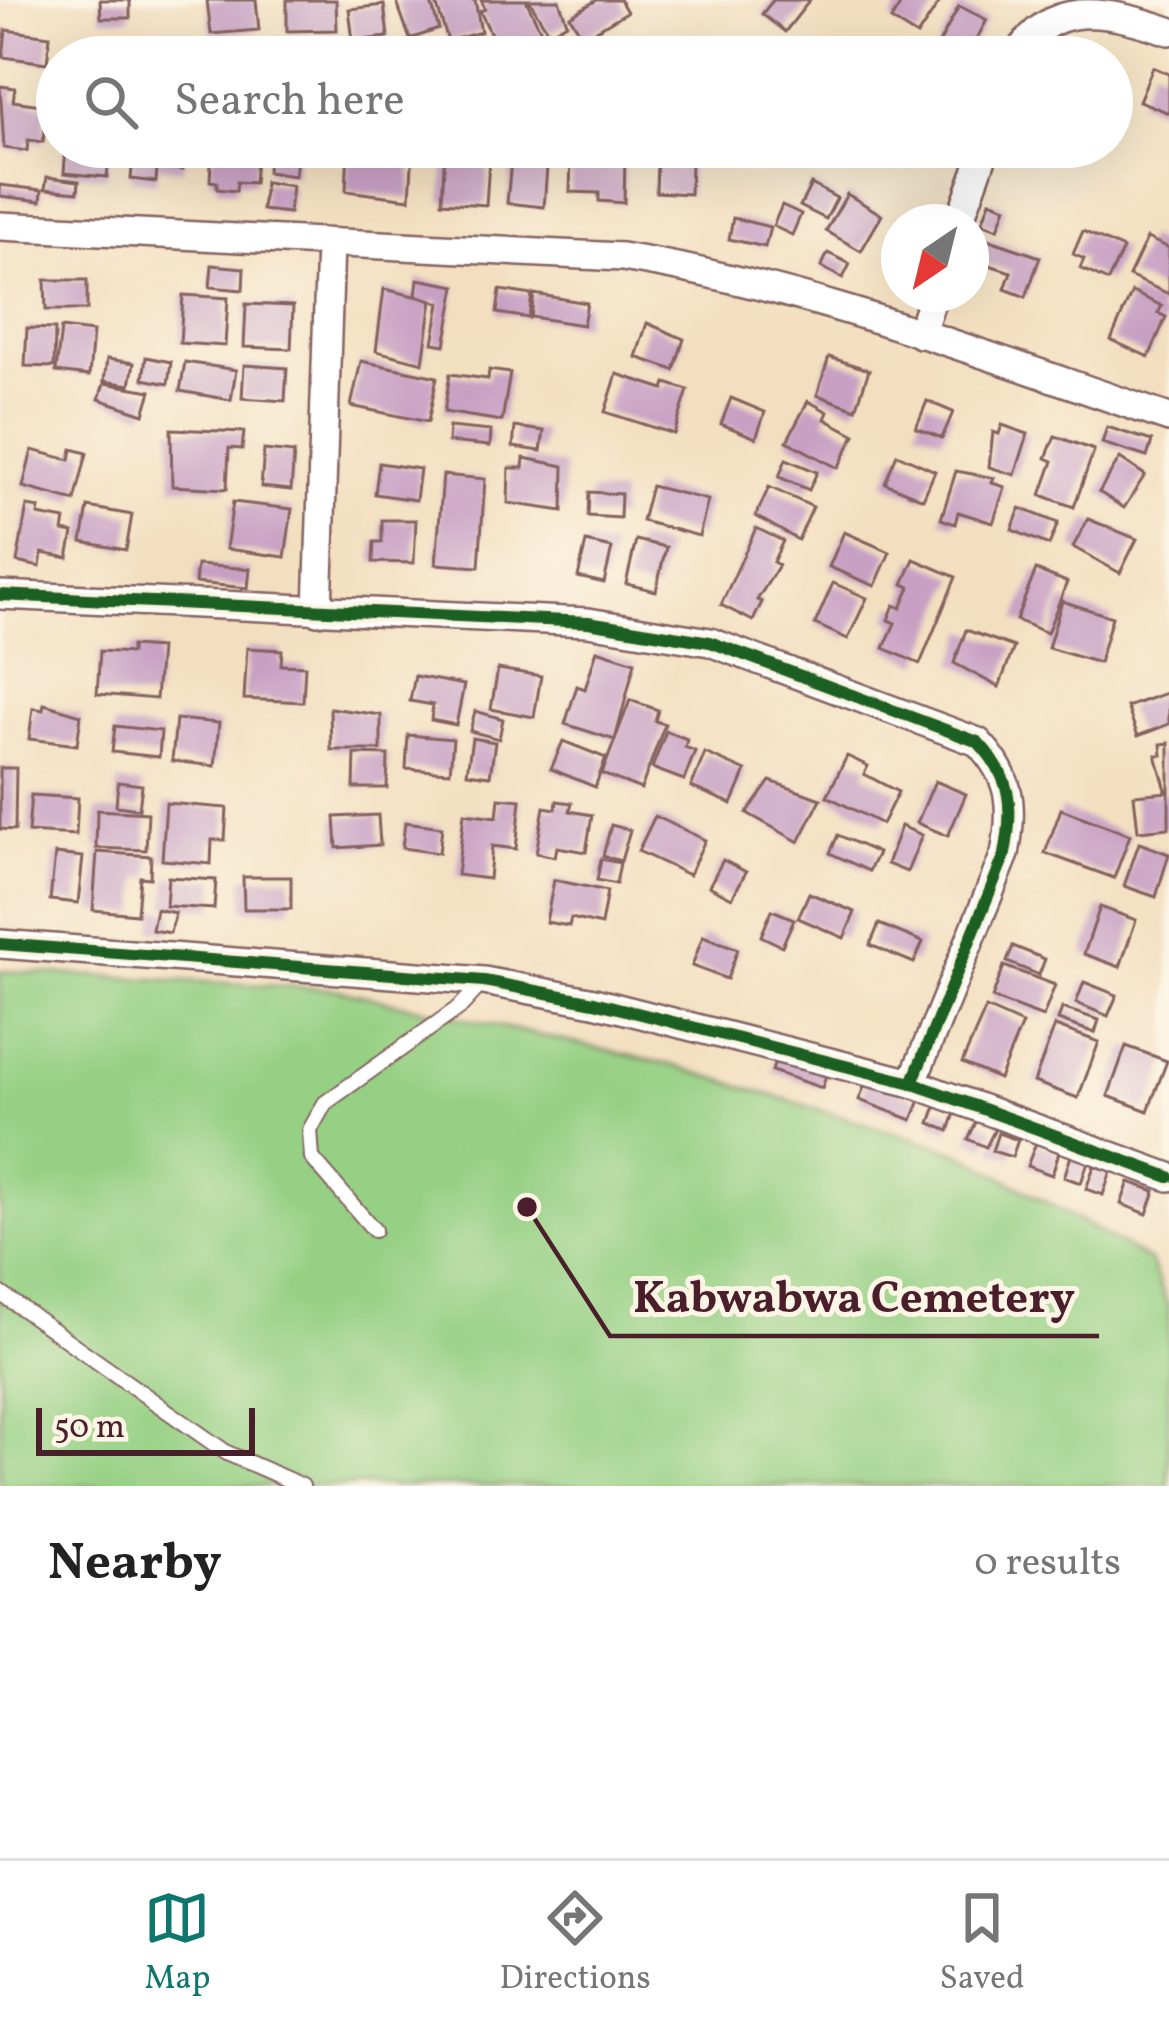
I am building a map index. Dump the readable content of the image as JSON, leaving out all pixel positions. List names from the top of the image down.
{
  "places": ["Kabwabwa Cemetery"],
  "scale_bar": "50 m",
  "north": "bottom left",
  "page": {
    "search": "Search here",
    "scale": "50 m",
    "heading": ["Nearby", "0 results"],
    "nav": ["Map", "Directions", "Saved"]
  }
}
